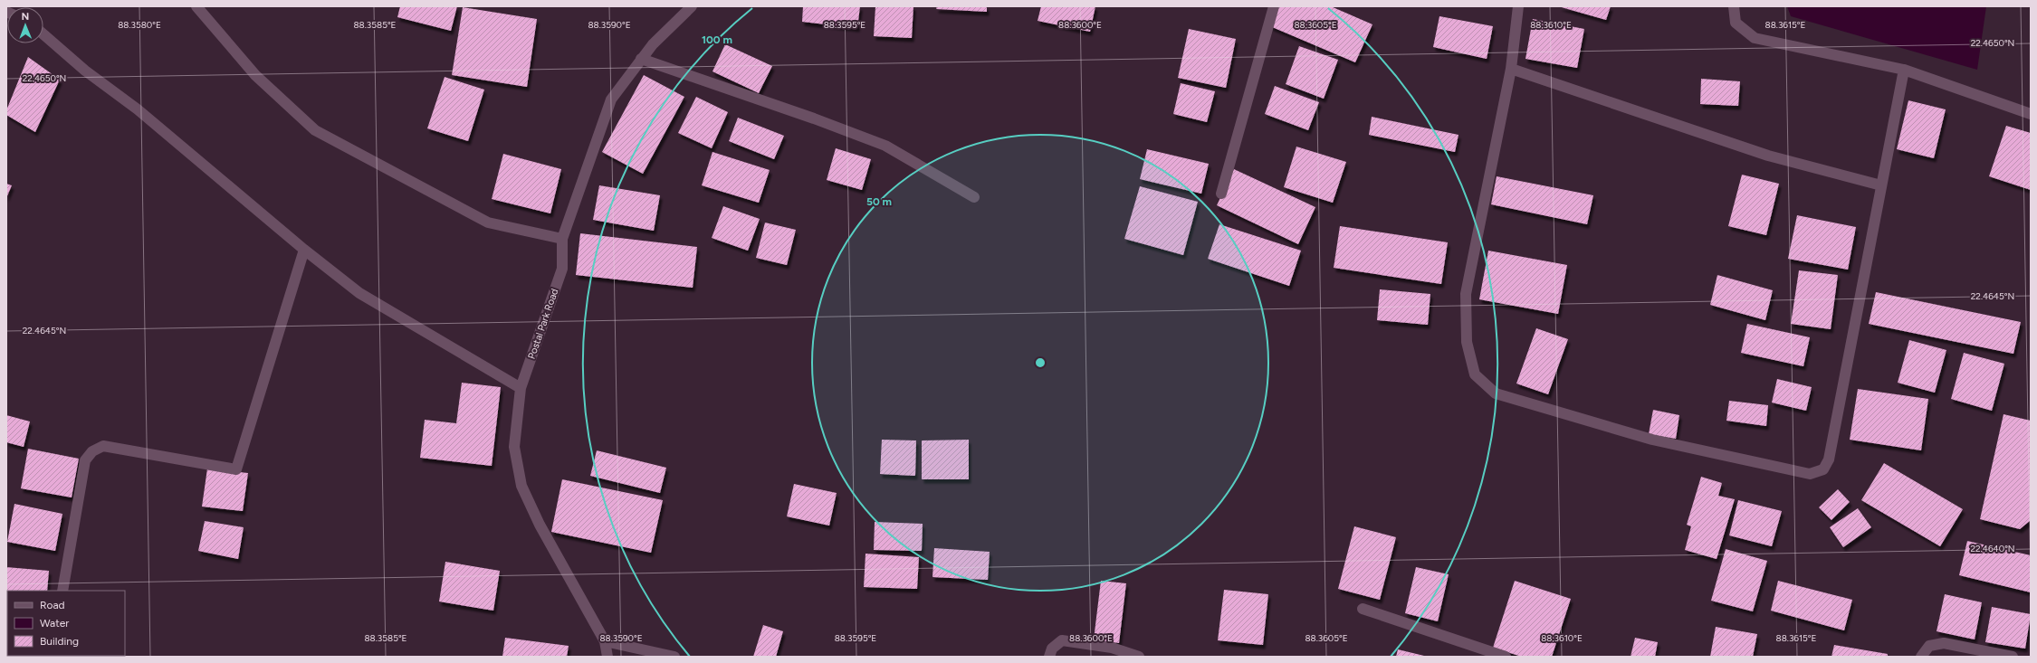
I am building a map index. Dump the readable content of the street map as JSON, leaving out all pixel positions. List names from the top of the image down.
{
  "streets": {
    "street": ["Postal Park Road"]
  },
  "legend": ["Road", "Water", "Building"],
  "north": "top",
  "coordinates": [
    "88.3580°E",
    "88.3585°E",
    "88.3590°E",
    "88.3595°E",
    "88.3600°E",
    "88.3605°E",
    "88.3610°E",
    "88.3615°E",
    "22.4650°N",
    "22.4645°N",
    "22.4640°N"
  ],
  "rings": ["100 m", "50 m"]
}
